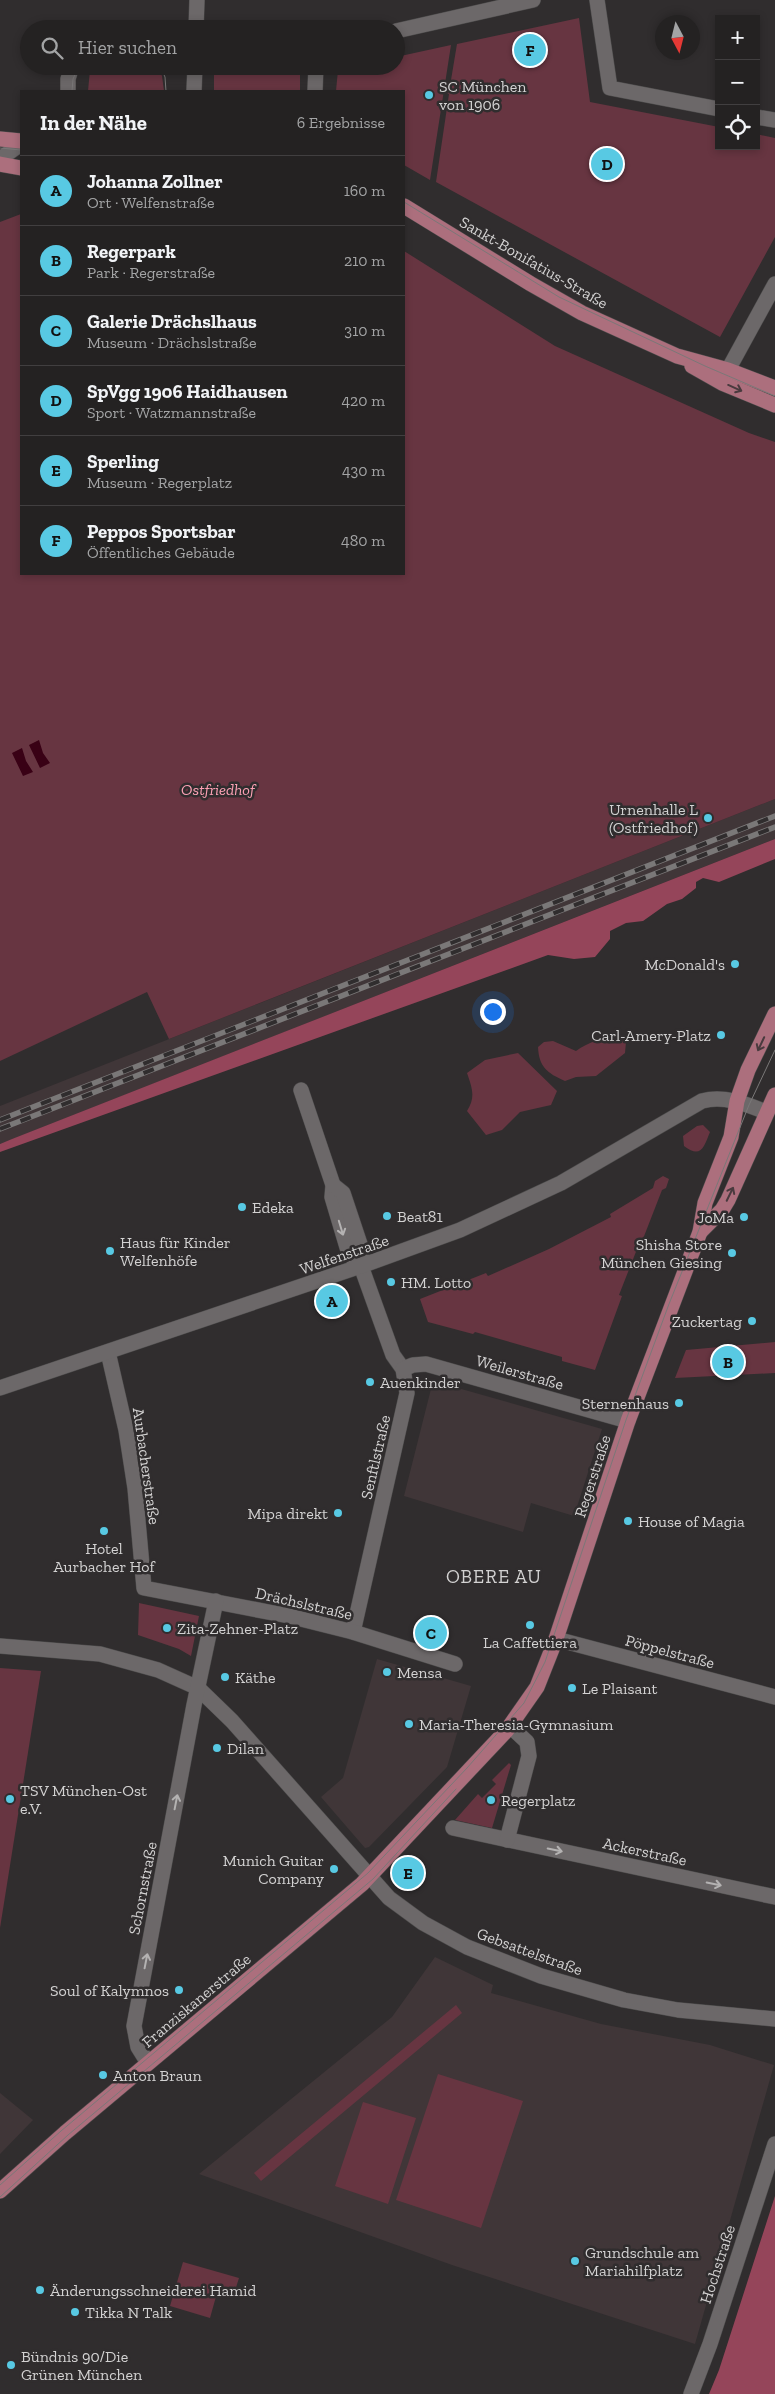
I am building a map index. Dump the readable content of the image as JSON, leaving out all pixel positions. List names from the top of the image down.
{
  "streets": {
    "main road": ["Sankt-Bonifatius-Straße", "Regerstraße", "Franziskanerstraße"],
    "street": [
      "Welfenstraße",
      "Weilerstraße",
      "Senftlstraße",
      "Aurbacherstraße",
      "Drächslstraße",
      "Pöppelstraße",
      "Ackerstraße",
      "Schornstraße",
      "Gebsattelstraße",
      "Hochstraße"
    ]
  },
  "crossings": [
    ["Welfenstraße", "Senftlstraße"],
    ["Welfenstraße", "Aurbacherstraße"],
    ["Welfenstraße", "Regerstraße"],
    ["Weilerstraße", "Senftlstraße"],
    ["Weilerstraße", "Regerstraße"],
    ["Senftlstraße", "Drächslstraße"],
    ["Aurbacherstraße", "Drächslstraße"],
    ["Regerstraße", "Pöppelstraße"],
    ["Schornstraße", "Gebsattelstraße"],
    ["Schornstraße", "Franziskanerstraße"],
    ["Gebsattelstraße", "Franziskanerstraße"]
  ],
  "one_way": ["Ackerstraße", "Schornstraße"],
  "districts": ["OBERE AU"],
  "parks": ["Ostfriedhof"],
  "places": [
    "SC München von 1906",
    "Urnenhalle L (Ostfriedhof)",
    "McDonald's",
    "Carl-Amery-Platz",
    "Edeka",
    "Beat81",
    "JoMa",
    "Haus für Kinder Welfenhöfe",
    "Shisha Store München Giesing",
    "HM. Lotto",
    "Zuckertag",
    "Auenkinder",
    "Sternenhaus",
    "Mipa direkt",
    "House of Magia",
    "Hotel Aurbacher Hof",
    "La Caffettiera",
    "Zita-Zehner-Platz",
    "Mensa",
    "Käthe",
    "Le Plaisant",
    "Maria-Theresia-Gymnasium",
    "Dilan",
    "TSV München-Ost e.V.",
    "Regerplatz",
    "Munich Guitar Company",
    "Soul of Kalymnos",
    "Anton Braun",
    "Grundschule am Mariahilfplatz",
    "Änderungsschneiderei Hamid",
    "Tikka N Talk",
    "Bündnis 90/Die Grünen München"
  ],
  "north": "bottom",
  "page": {
    "map_buttons": ["+", "−"],
    "search": "Hier suchen",
    "pins": [
      "F",
      "D",
      "A",
      "B",
      "C",
      "E"
    ],
    "heading": ["In der Nähe", "6 Ergebnisse"],
    "list": [
      {
        "mark": "A",
        "name": "Johanna Zollner",
        "note": "Ort · Welfenstraße",
        "value": "160 m"
      },
      {
        "mark": "B",
        "name": "Regerpark",
        "note": "Park · Regerstraße",
        "value": "210 m"
      },
      {
        "mark": "C",
        "name": "Galerie Drächslhaus",
        "note": "Museum · Drächslstraße",
        "value": "310 m"
      },
      {
        "mark": "D",
        "name": "SpVgg 1906 Haidhausen",
        "note": "Sport · Watzmannstraße",
        "value": "420 m"
      },
      {
        "mark": "E",
        "name": "Sperling",
        "note": "Museum · Regerplatz",
        "value": "430 m"
      },
      {
        "mark": "F",
        "name": "Peppos Sportsbar",
        "note": "Öffentliches Gebäude",
        "value": "480 m"
      }
    ]
  }
}
